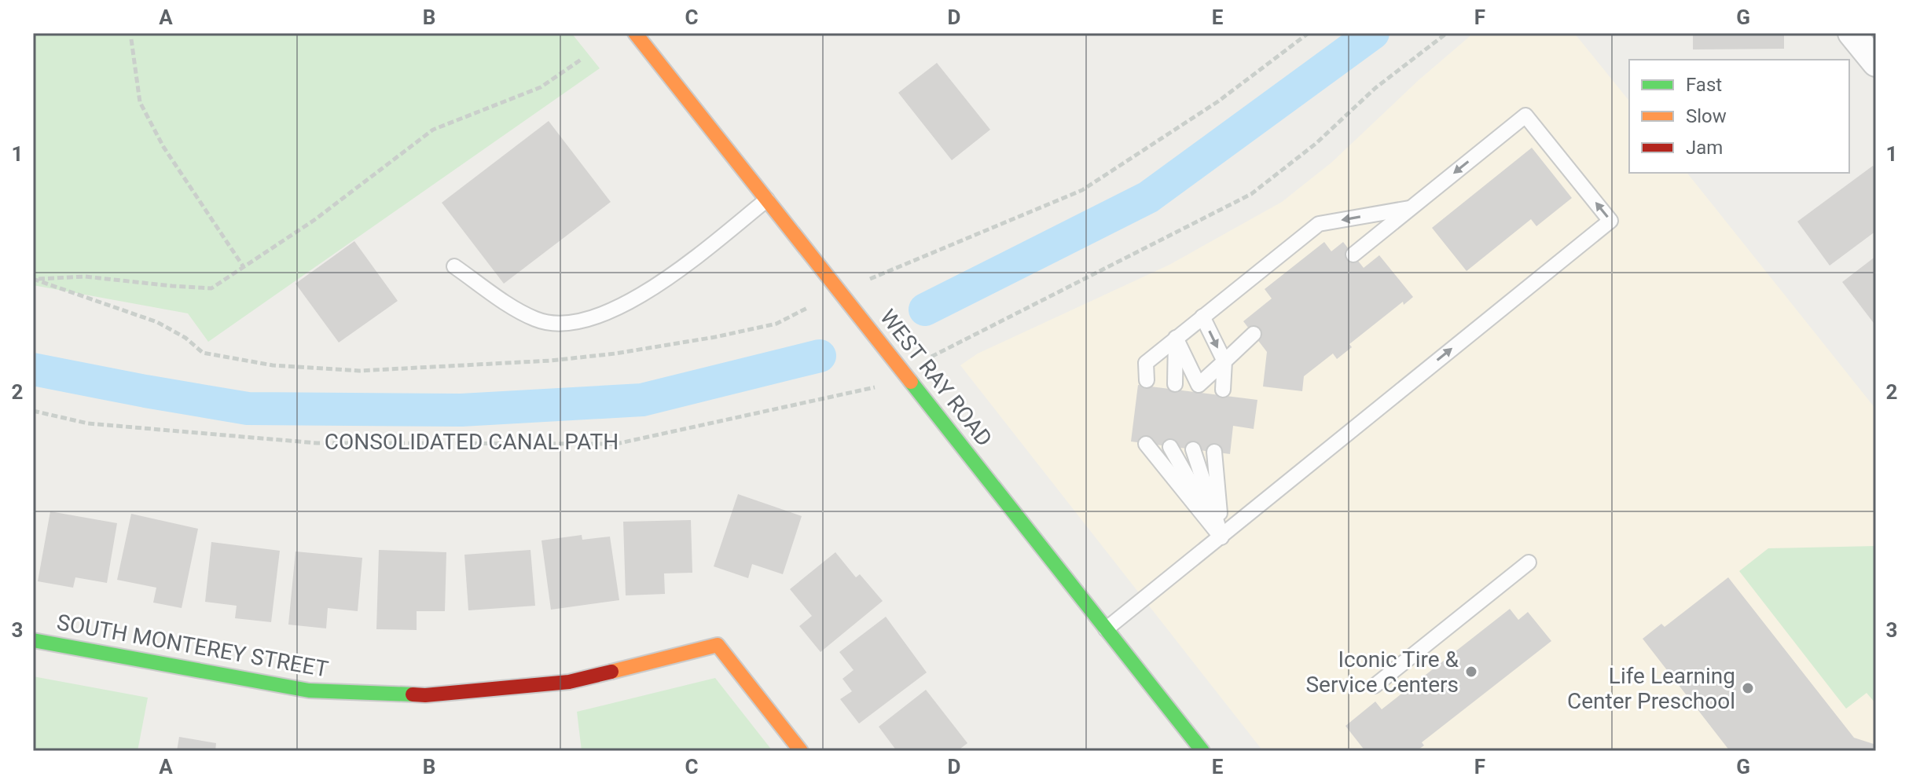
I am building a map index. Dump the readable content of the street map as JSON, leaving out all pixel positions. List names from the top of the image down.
{
  "streets": {
    "main road": ["WEST RAY ROAD", "SOUTH MONTEREY STREET"],
    "path": ["CONSOLIDATED CANAL PATH"]
  },
  "crossings": [
    ["WEST RAY ROAD", "CONSOLIDATED CANAL PATH"]
  ],
  "places": ["Iconic Tire & Service Centers", "Life Learning Center Preschool"],
  "legend": ["Fast", "Slow", "Jam"],
  "grid": {
    "columns": [
      "A",
      "B",
      "C",
      "D",
      "E",
      "F",
      "G"
    ],
    "rows": ["1", "2", "3"]
  }
}
